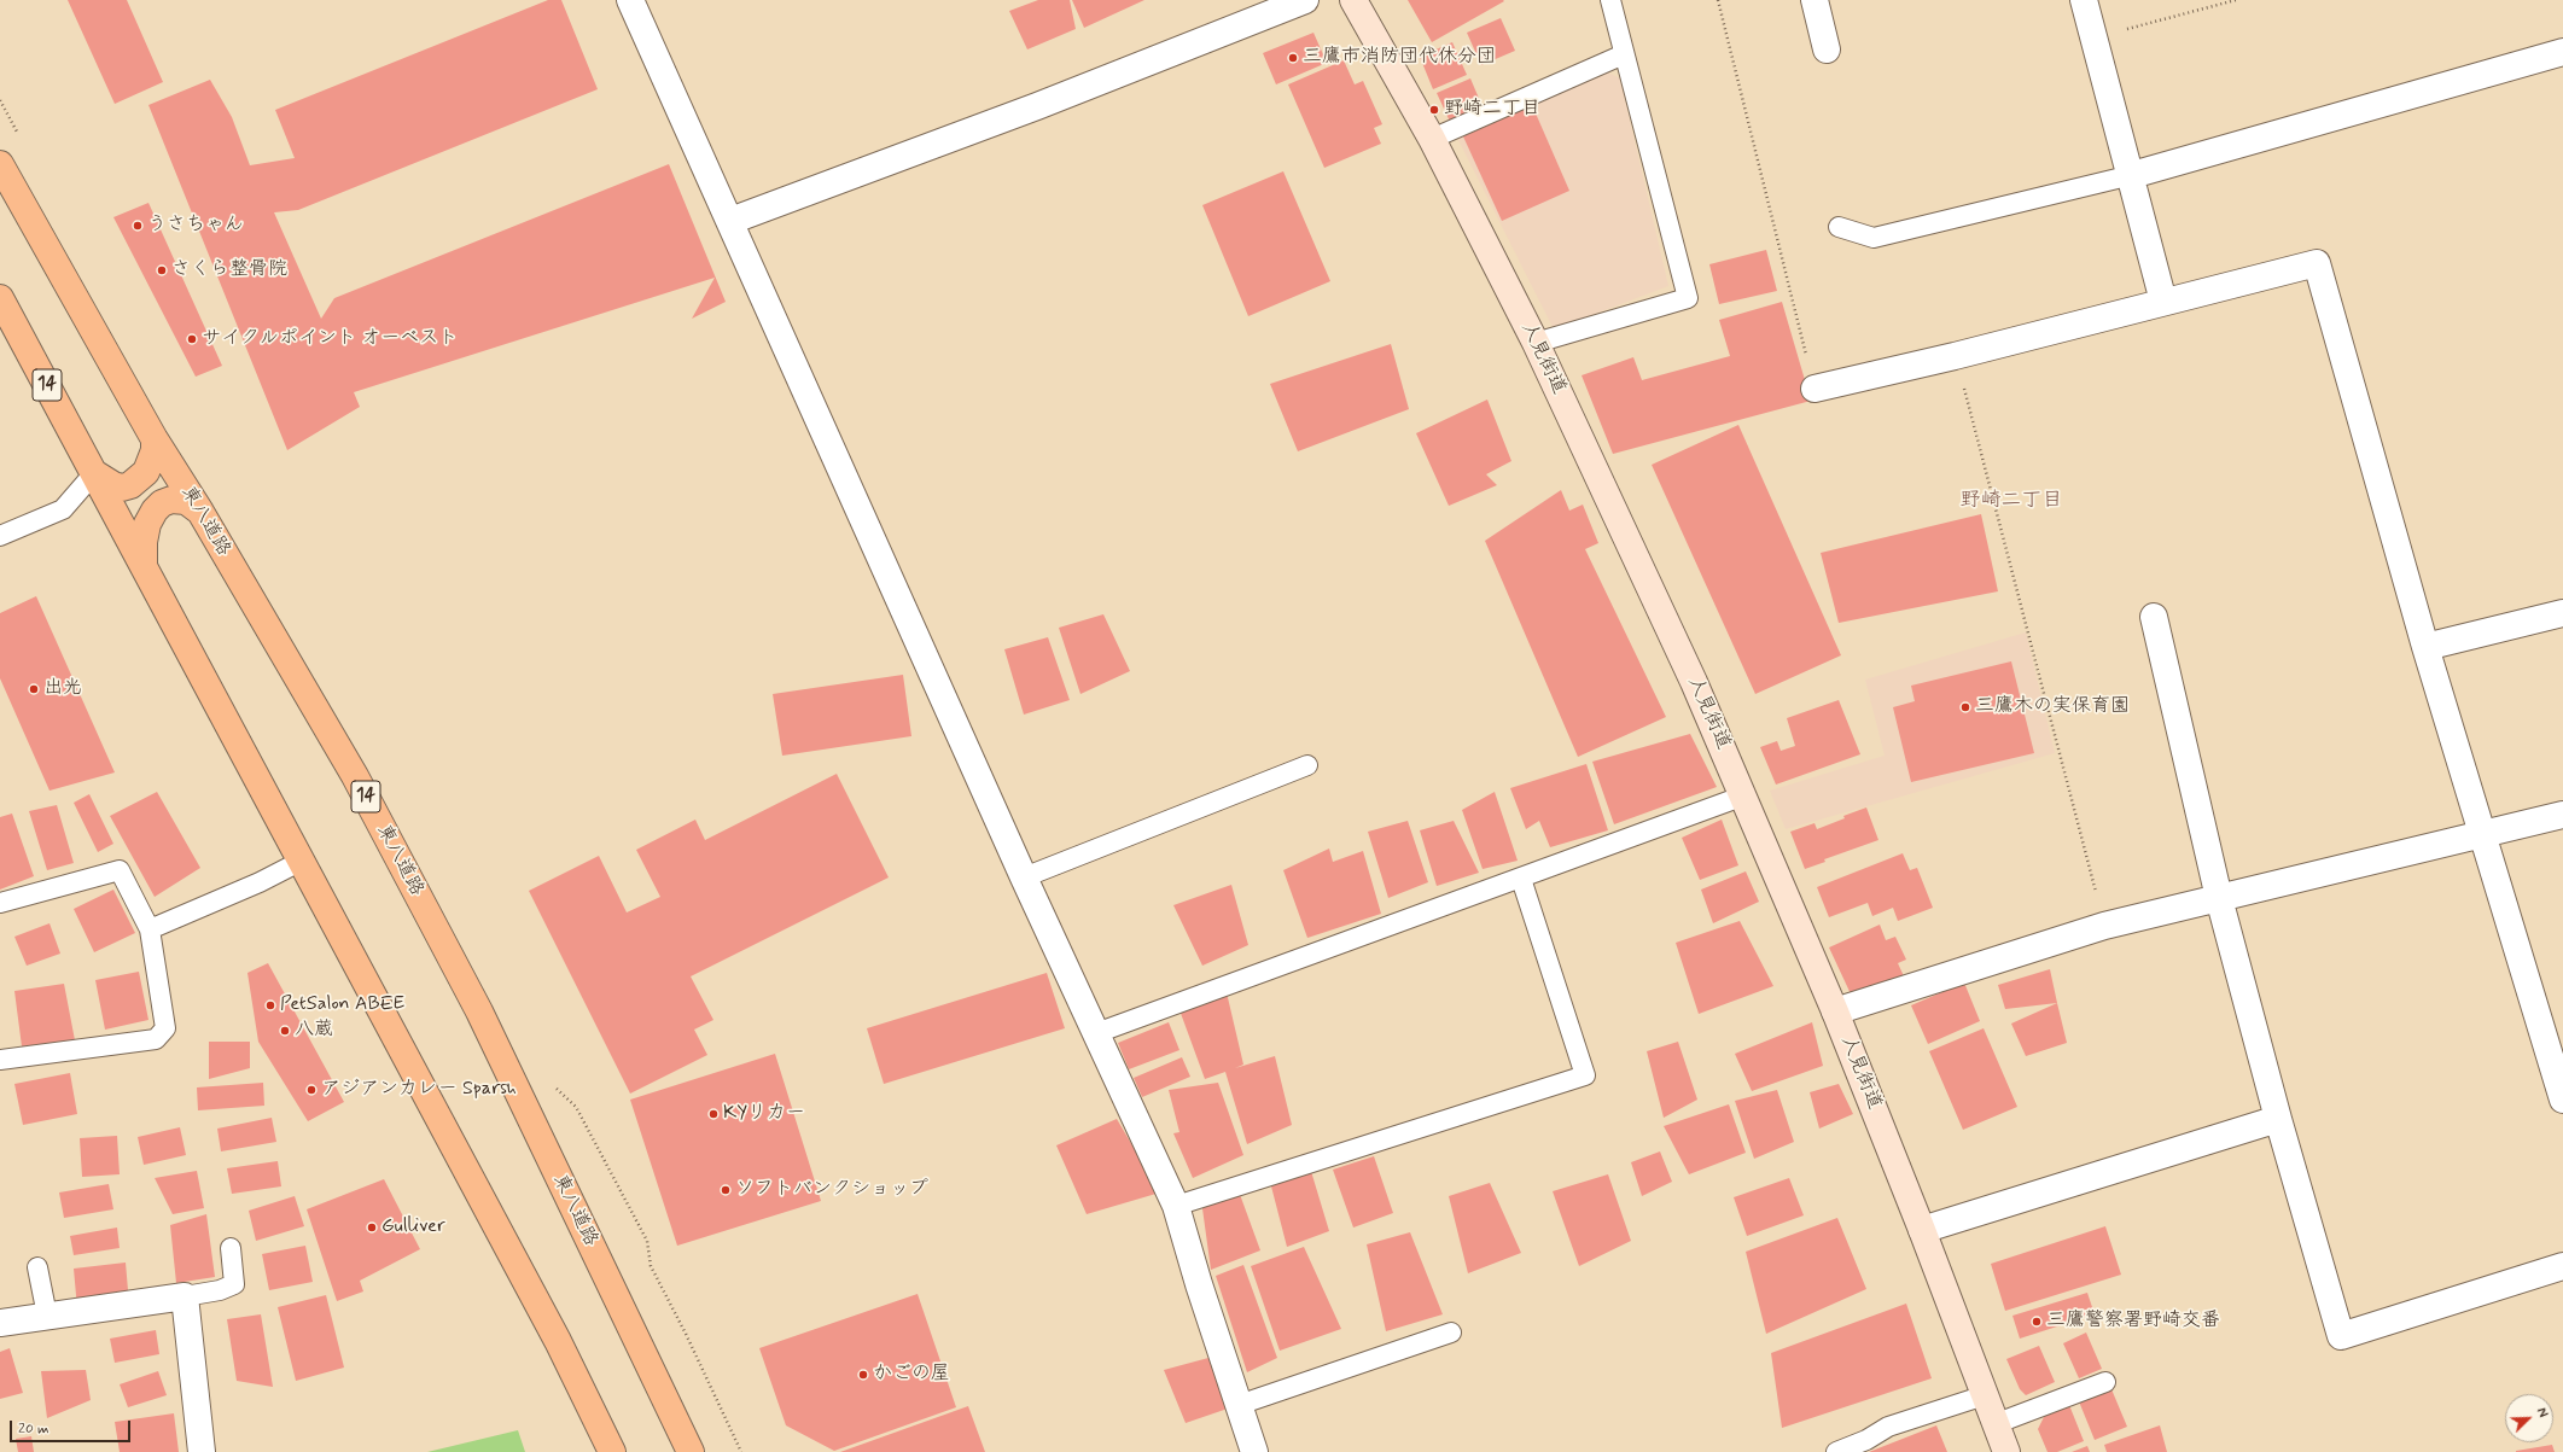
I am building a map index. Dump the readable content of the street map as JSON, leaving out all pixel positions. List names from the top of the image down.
{
  "streets": {
    "main road": ["人見街道", "14", "東八道路"]
  },
  "districts": ["野崎二丁目"],
  "places": [
    "三鷹市消防団代休分団",
    "野崎二丁目",
    "うさちゃん",
    "さくら整骨院",
    "サイクルポイント オーベスト",
    "出光",
    "三鷹木の実保育園",
    "PetSalon ABEE",
    "八蔵",
    "アジアンカレー Sparsh",
    "KYリカー",
    "ソフトバンクショップ",
    "Gulliver",
    "三鷹警察署野崎交番",
    "かごの屋"
  ],
  "scale_bar": "20 m",
  "north": "top right"
}
